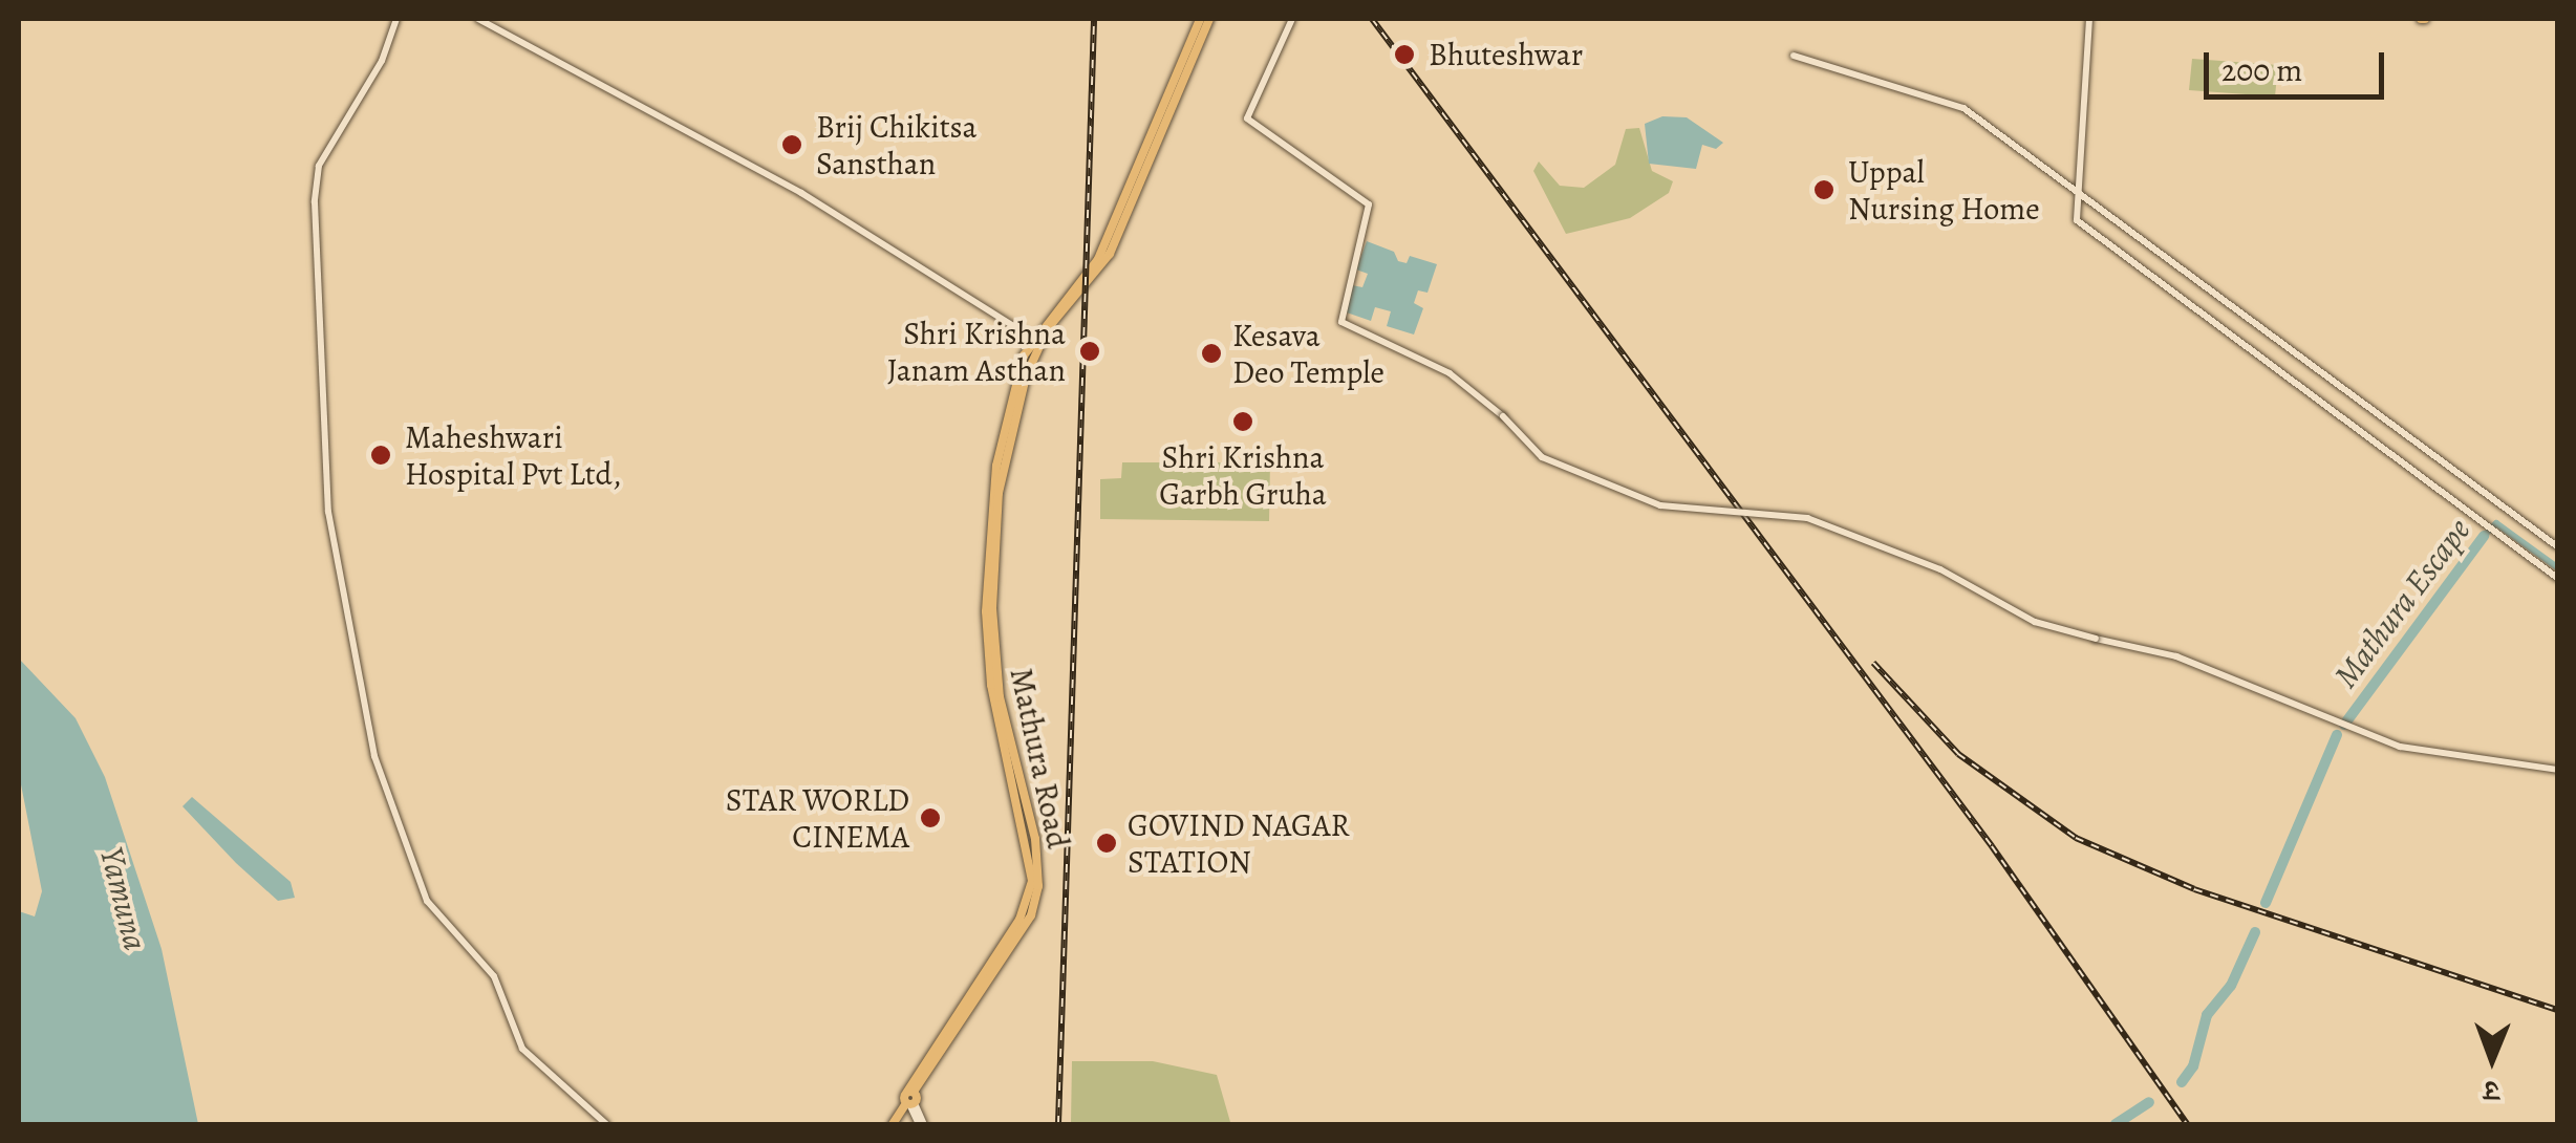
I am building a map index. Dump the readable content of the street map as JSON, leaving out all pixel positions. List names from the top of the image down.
{
  "streets": {
    "main road": ["Mathura Road"]
  },
  "water": ["Mathura Escape", "Yamuna"],
  "places": [
    "Bhuteshwar",
    "Brij Chikitsa Sansthan",
    "Uppal Nursing Home",
    "Shri Krishna Janam Asthan",
    "Kesava Deo Temple",
    "Shri Krishna Garbh Gruha",
    "Maheshwari Hospital Pvt Ltd,",
    "STAR WORLD CINEMA",
    "GOVIND NAGAR STATION"
  ],
  "scale_bar": "200 m",
  "north": "bottom"
}
